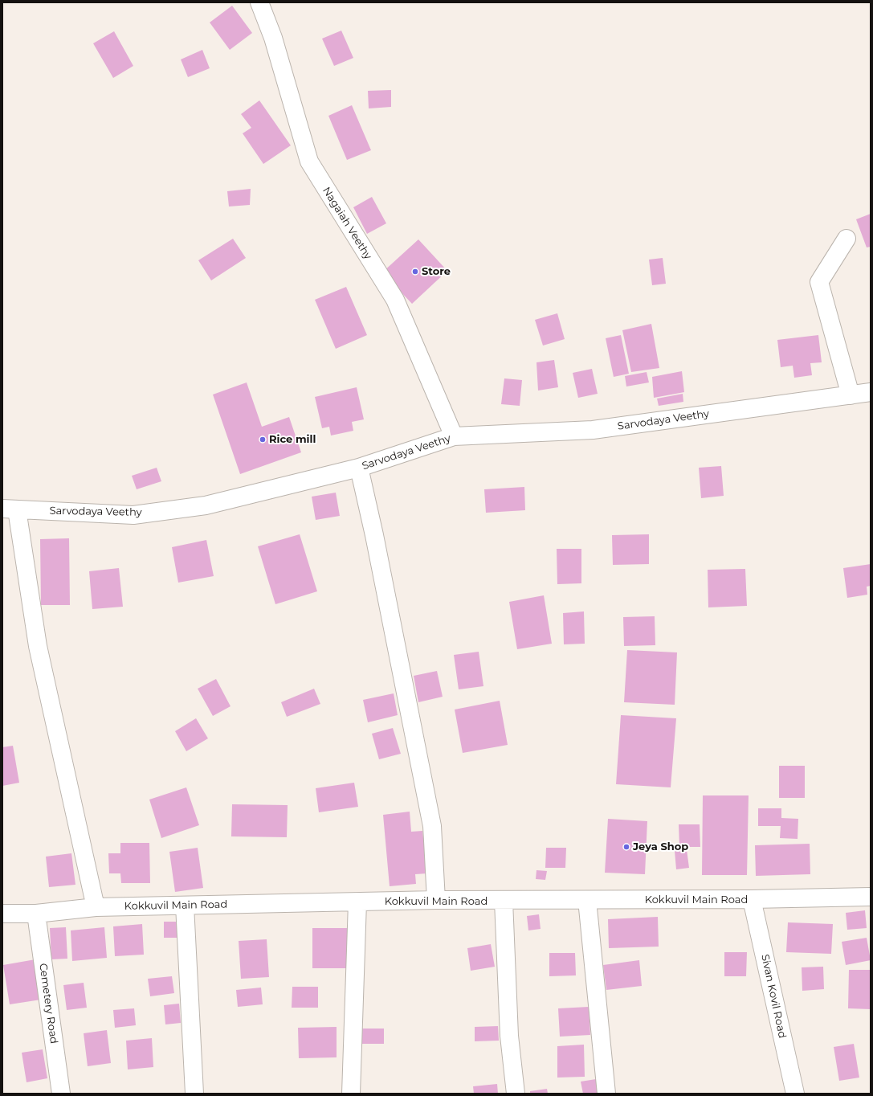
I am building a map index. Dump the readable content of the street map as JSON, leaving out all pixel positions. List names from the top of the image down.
{
  "streets": {
    "street": [
      "Nagaiah Veethy",
      "Sarvodaya Veethy",
      "Kokkuvil Main Road",
      "Sivan Kovil Road",
      "Cemetery Road"
    ]
  },
  "crossings": [
    ["Nagaiah Veethy", "Sarvodaya Veethy"],
    ["Kokkuvil Main Road", "Sivan Kovil Road"],
    ["Kokkuvil Main Road", "Cemetery Road"]
  ],
  "places": ["Store", "Rice mill", "Jeya Shop"]
}
